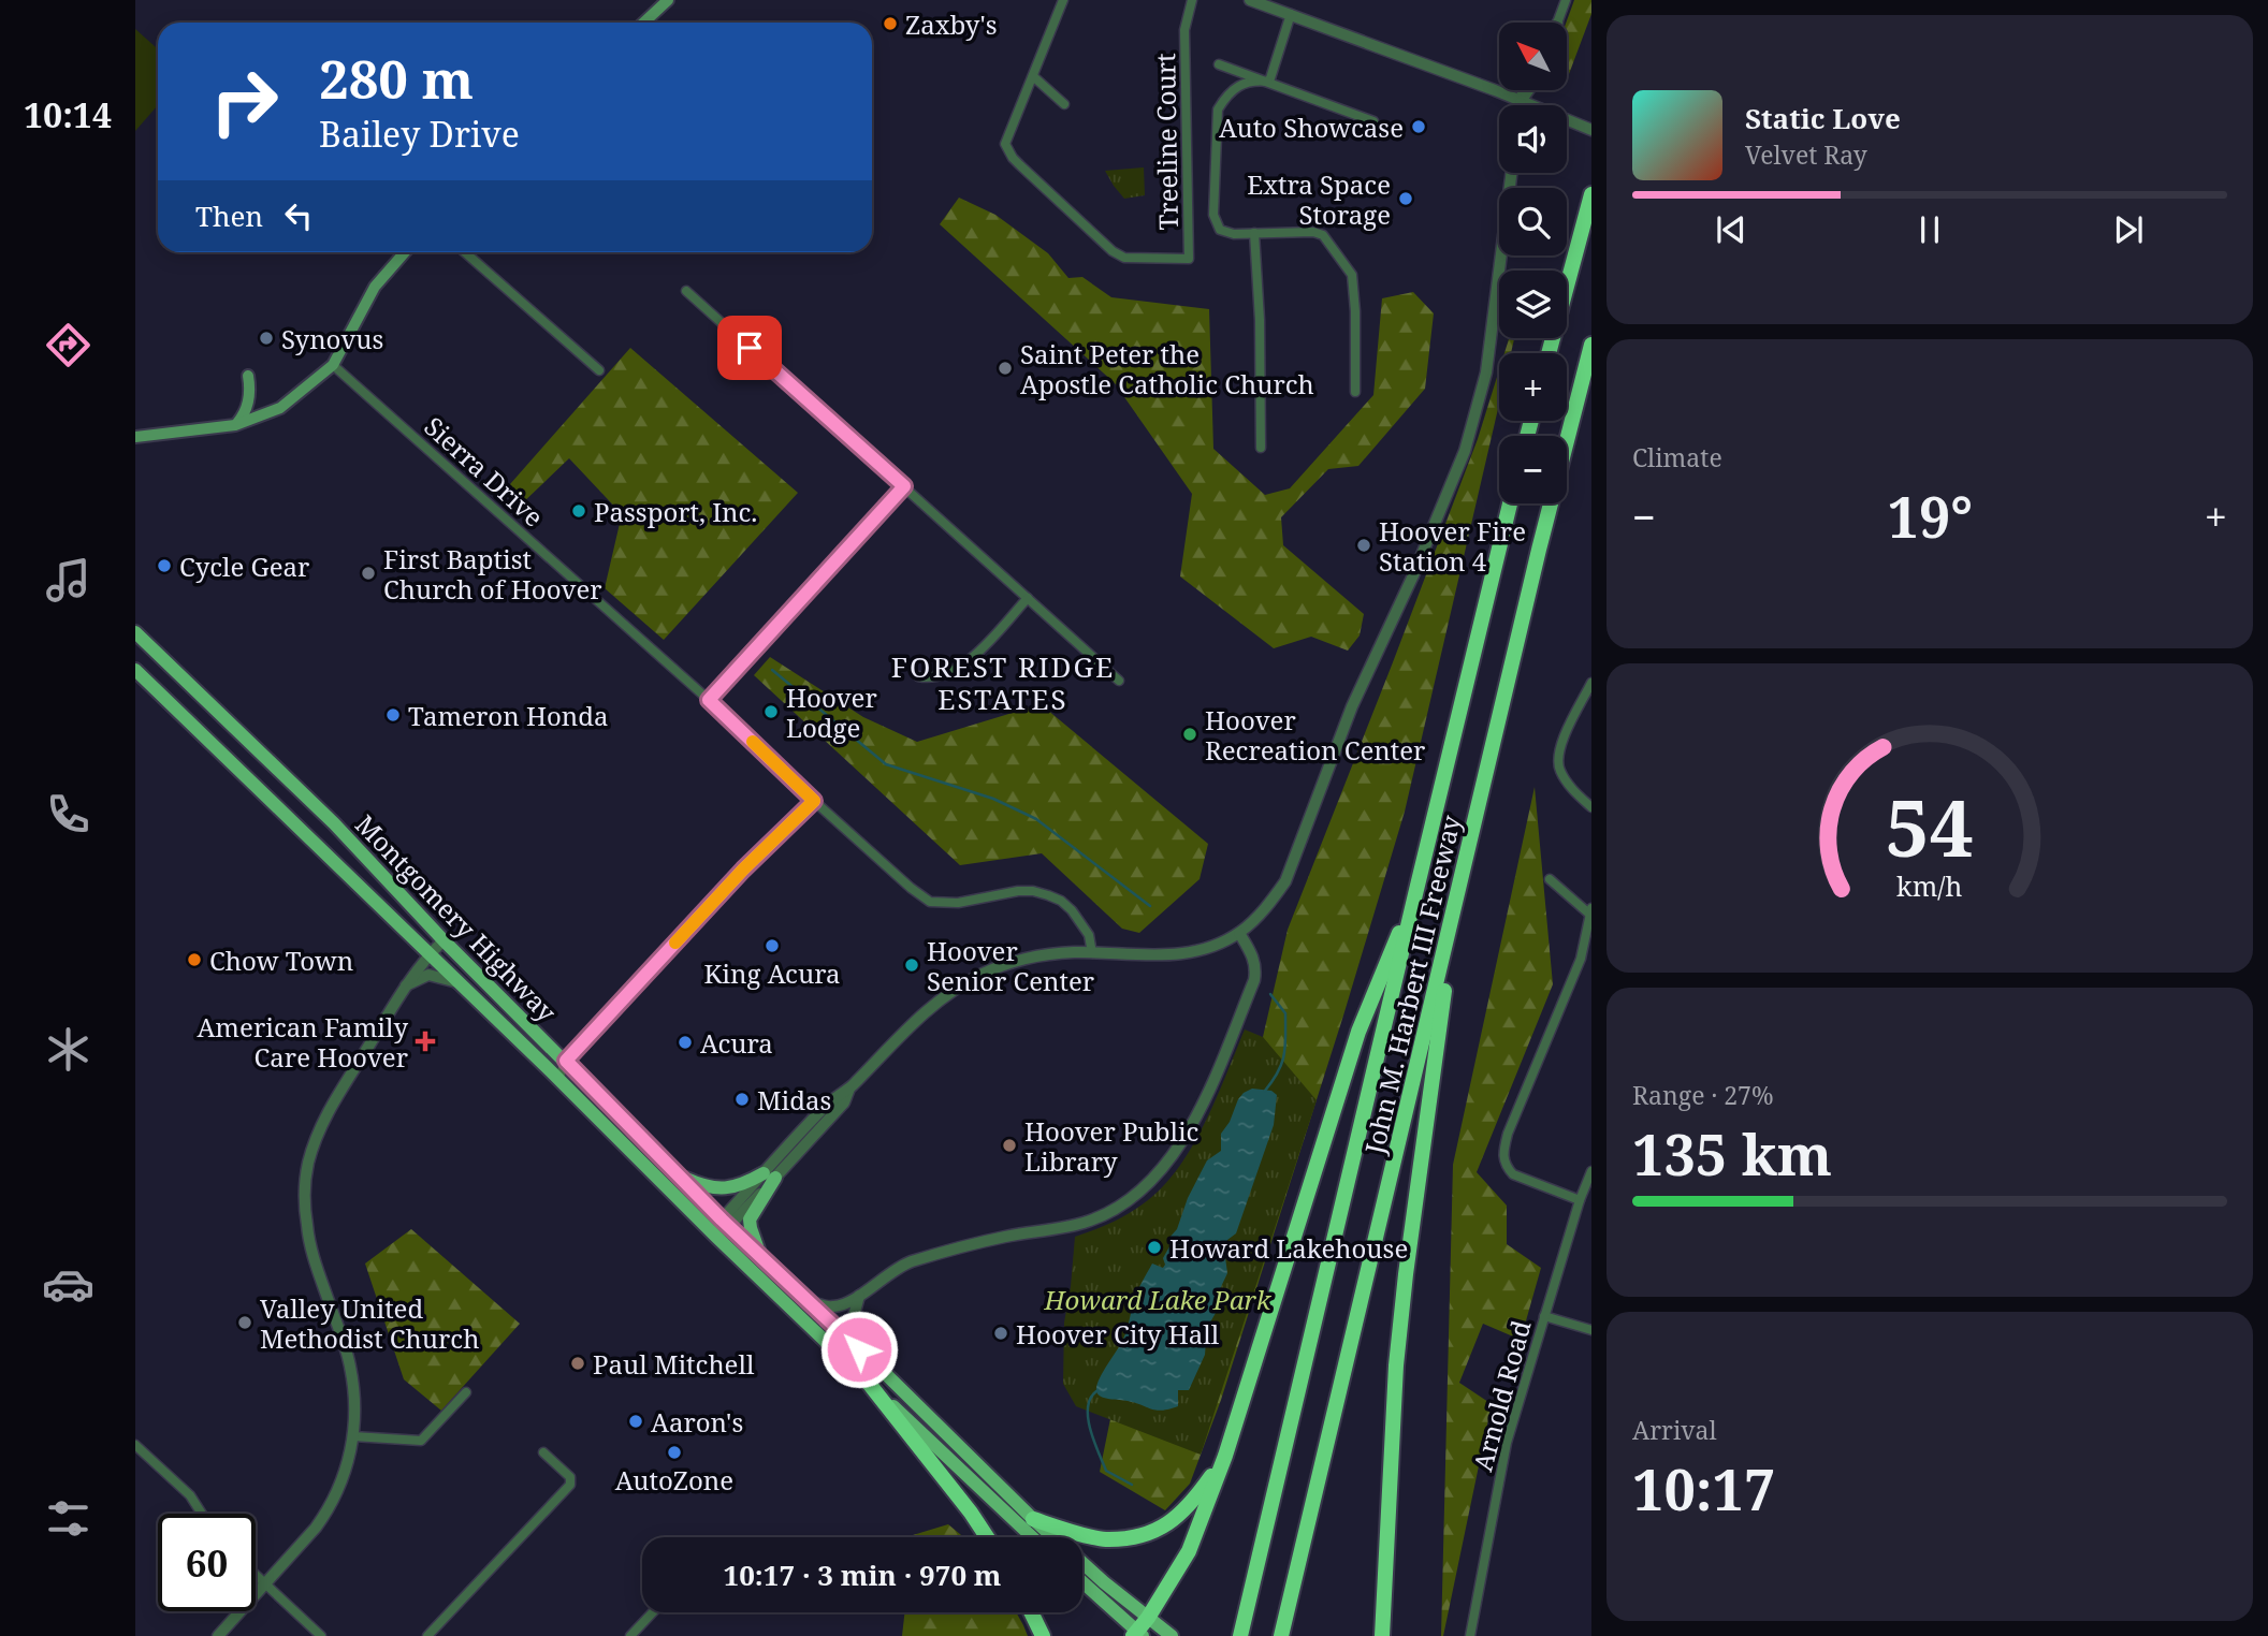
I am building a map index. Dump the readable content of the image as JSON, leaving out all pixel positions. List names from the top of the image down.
{
  "streets": {
    "highway": ["John M. Harbert III Freeway"],
    "main road": ["Montgomery Highway"],
    "street": ["Treeline Court", "Sierra Drive", "Arnold Road"]
  },
  "districts": ["FOREST RIDGE ESTATES"],
  "parks": ["Howard Lake Park"],
  "places": {
    "other": [
      "Zaxby's",
      "Auto Showcase",
      "Extra Space Storage",
      "Synovus",
      "Saint Peter the Apostle Catholic Church",
      "Passport, Inc.",
      "Hoover Fire Station 4",
      "Cycle Gear",
      "First Baptist Church of Hoover",
      "Hoover Lodge",
      "Tameron Honda",
      "Hoover Recreation Center",
      "King Acura",
      "Chow Town",
      "Hoover Senior Center",
      "Acura",
      "Midas",
      "Hoover Public Library",
      "Howard Lakehouse",
      "Valley United Methodist Church",
      "Hoover City Hall",
      "Paul Mitchell",
      "Aaron's",
      "AutoZone"
    ],
    "health": ["American Family Care Hoover"]
  },
  "north": "top left",
  "page": {
    "tabs": "10:14",
    "map_buttons": ["+", "−"],
    "turn": ["280 m", "Bailey Drive"],
    "song": ["Static Love", "Velvet Ray"],
    "then": "Then",
    "tile": [
      "Climate",
      ["Range · 27%", "135 km"],
      ["Arrival", "10:17"]
    ],
    "heat": ["−", "19°", "+"],
    "limit": "60",
    "trip": "10:17 · 3 min · 970 m",
    "gauge": ["54", "km/h"]
  }
}
